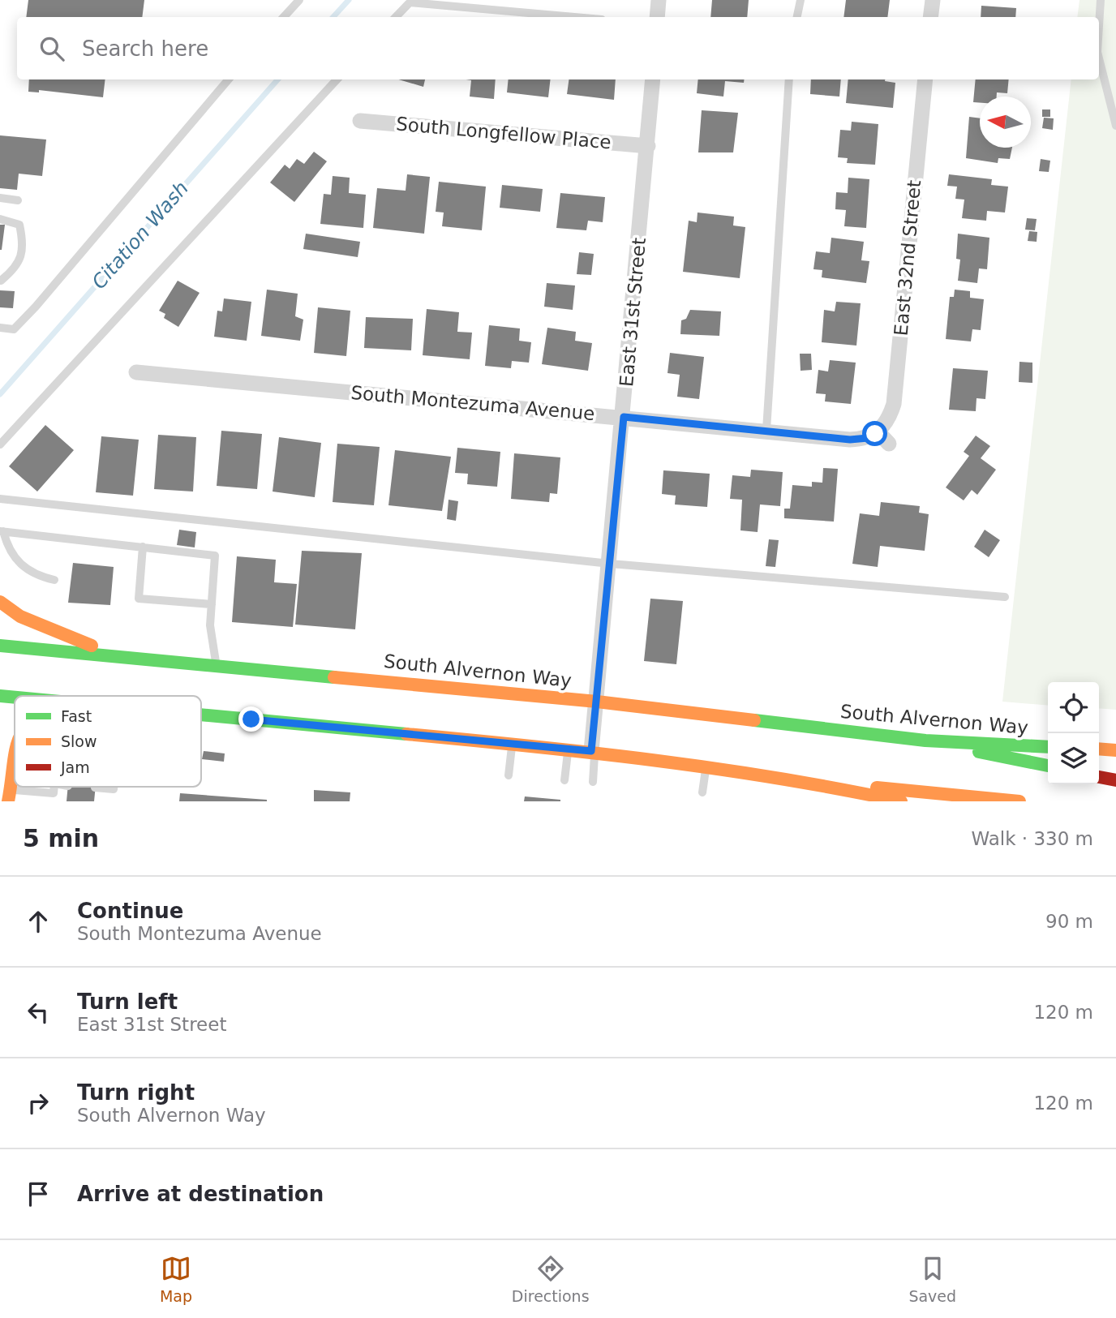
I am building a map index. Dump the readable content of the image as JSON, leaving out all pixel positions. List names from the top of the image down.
{
  "streets": {
    "main road": ["South Alvernon Way"],
    "street": [
      "South Longfellow Place",
      "East 32nd Street",
      "East 31st Street",
      "South Montezuma Avenue"
    ]
  },
  "crossings": [
    ["South Longfellow Place", "East 31st Street"],
    ["East 32nd Street", "South Montezuma Avenue"],
    ["East 31st Street", "South Montezuma Avenue"],
    ["East 31st Street", "South Alvernon Way"]
  ],
  "water": ["Citation Wash"],
  "legend": ["Fast", "Slow", "Jam"],
  "north": "left",
  "page": {
    "search": "Search here",
    "heading": ["5 min", "Walk · 330 m"],
    "list": [
      ["Continue", "South Montezuma Avenue", "90 m"],
      ["Turn left", "East 31st Street", "120 m"],
      ["Turn right", "South Alvernon Way", "120 m"],
      "Arrive at destination"
    ],
    "nav": ["Map", "Directions", "Saved"]
  }
}
